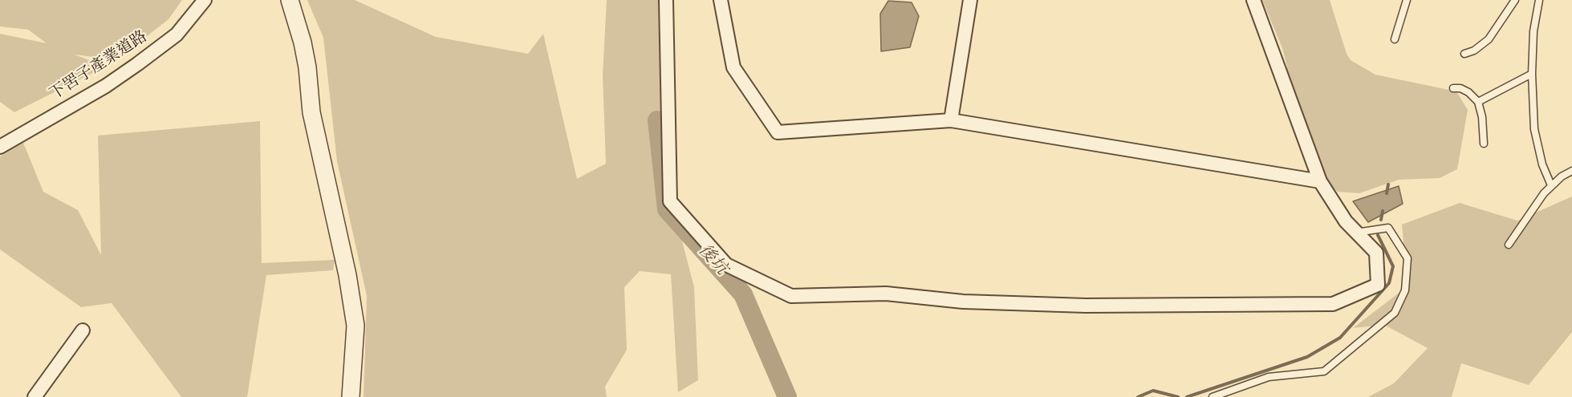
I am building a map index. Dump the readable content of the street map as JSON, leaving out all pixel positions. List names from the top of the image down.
{
  "streets": {
    "street": ["下罟子產業道路"]
  },
  "water": ["後坑"]
}
